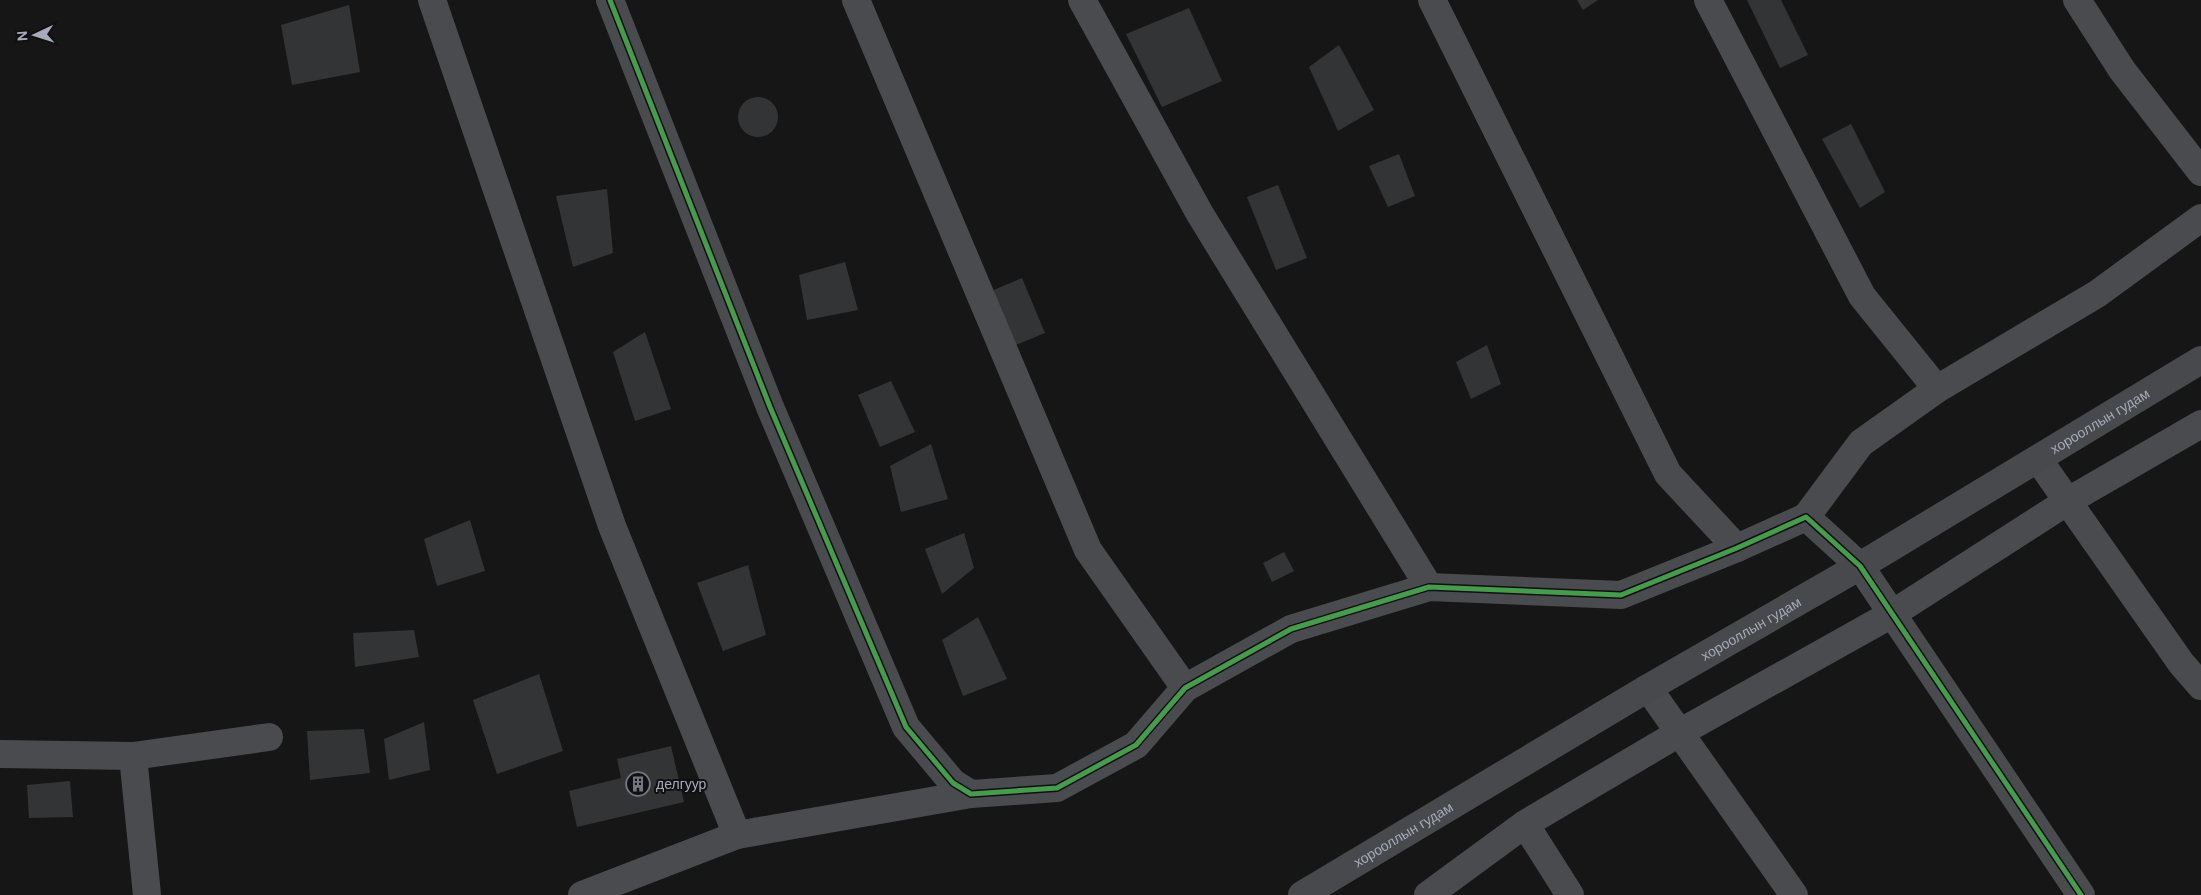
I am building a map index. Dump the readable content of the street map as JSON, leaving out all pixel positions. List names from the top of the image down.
{
  "streets": {
    "main road": ["хорооллын гудам"]
  },
  "places": {
    "building": ["делгуур"]
  },
  "north": "left"
}
